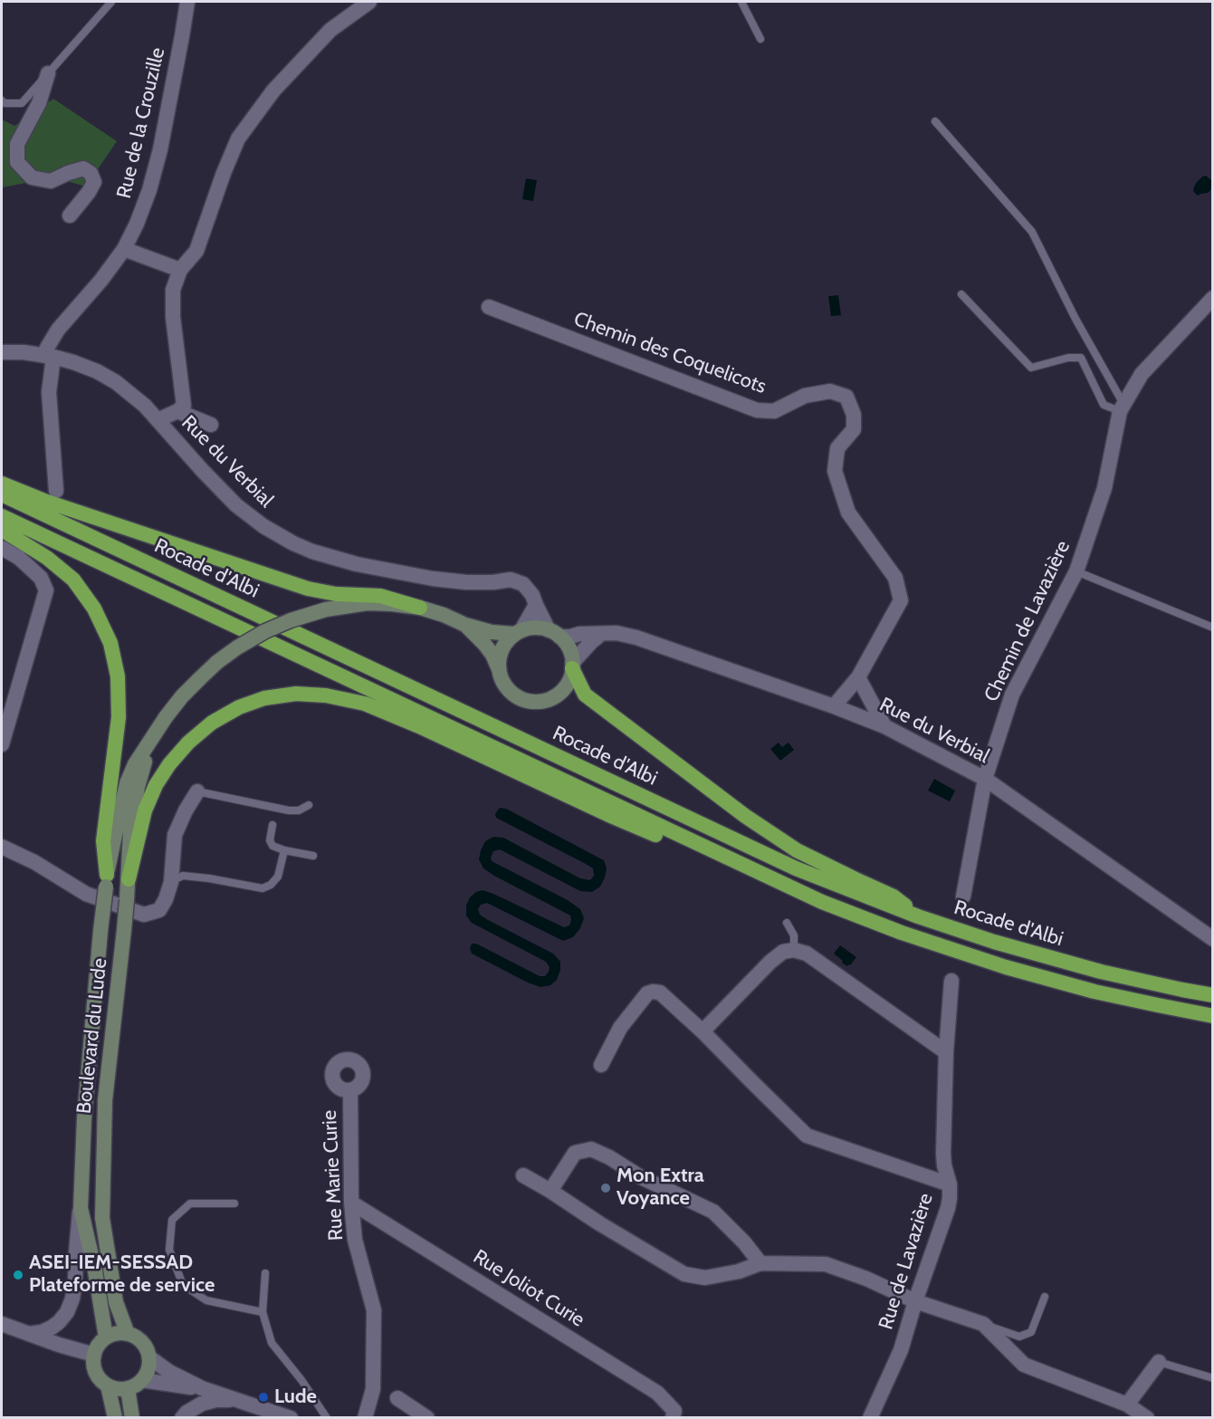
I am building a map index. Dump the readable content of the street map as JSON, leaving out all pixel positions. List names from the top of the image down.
{
  "streets": {
    "highway": ["Rocade d'Albi"],
    "main road": ["Boulevard du Lude"],
    "street": [
      "Rue de la Crouzille",
      "Chemin des Coquelicots",
      "Rue du Verbial",
      "Chemin de Lavazière",
      "Rue Marie Curie",
      "Rue de Lavazière",
      "Rue Joliot Curie"
    ]
  },
  "crossings": [
    ["Rue de la Crouzille", "Rue du Verbial"],
    ["Chemin des Coquelicots", "Rue du Verbial"],
    ["Rue du Verbial", "Chemin de Lavazière"],
    ["Rue Marie Curie", "Rue Joliot Curie"]
  ],
  "places": ["Mon Extra Voyance", "ASEI-IEM-SESSAD Plateforme de service", "Lude"]
}
